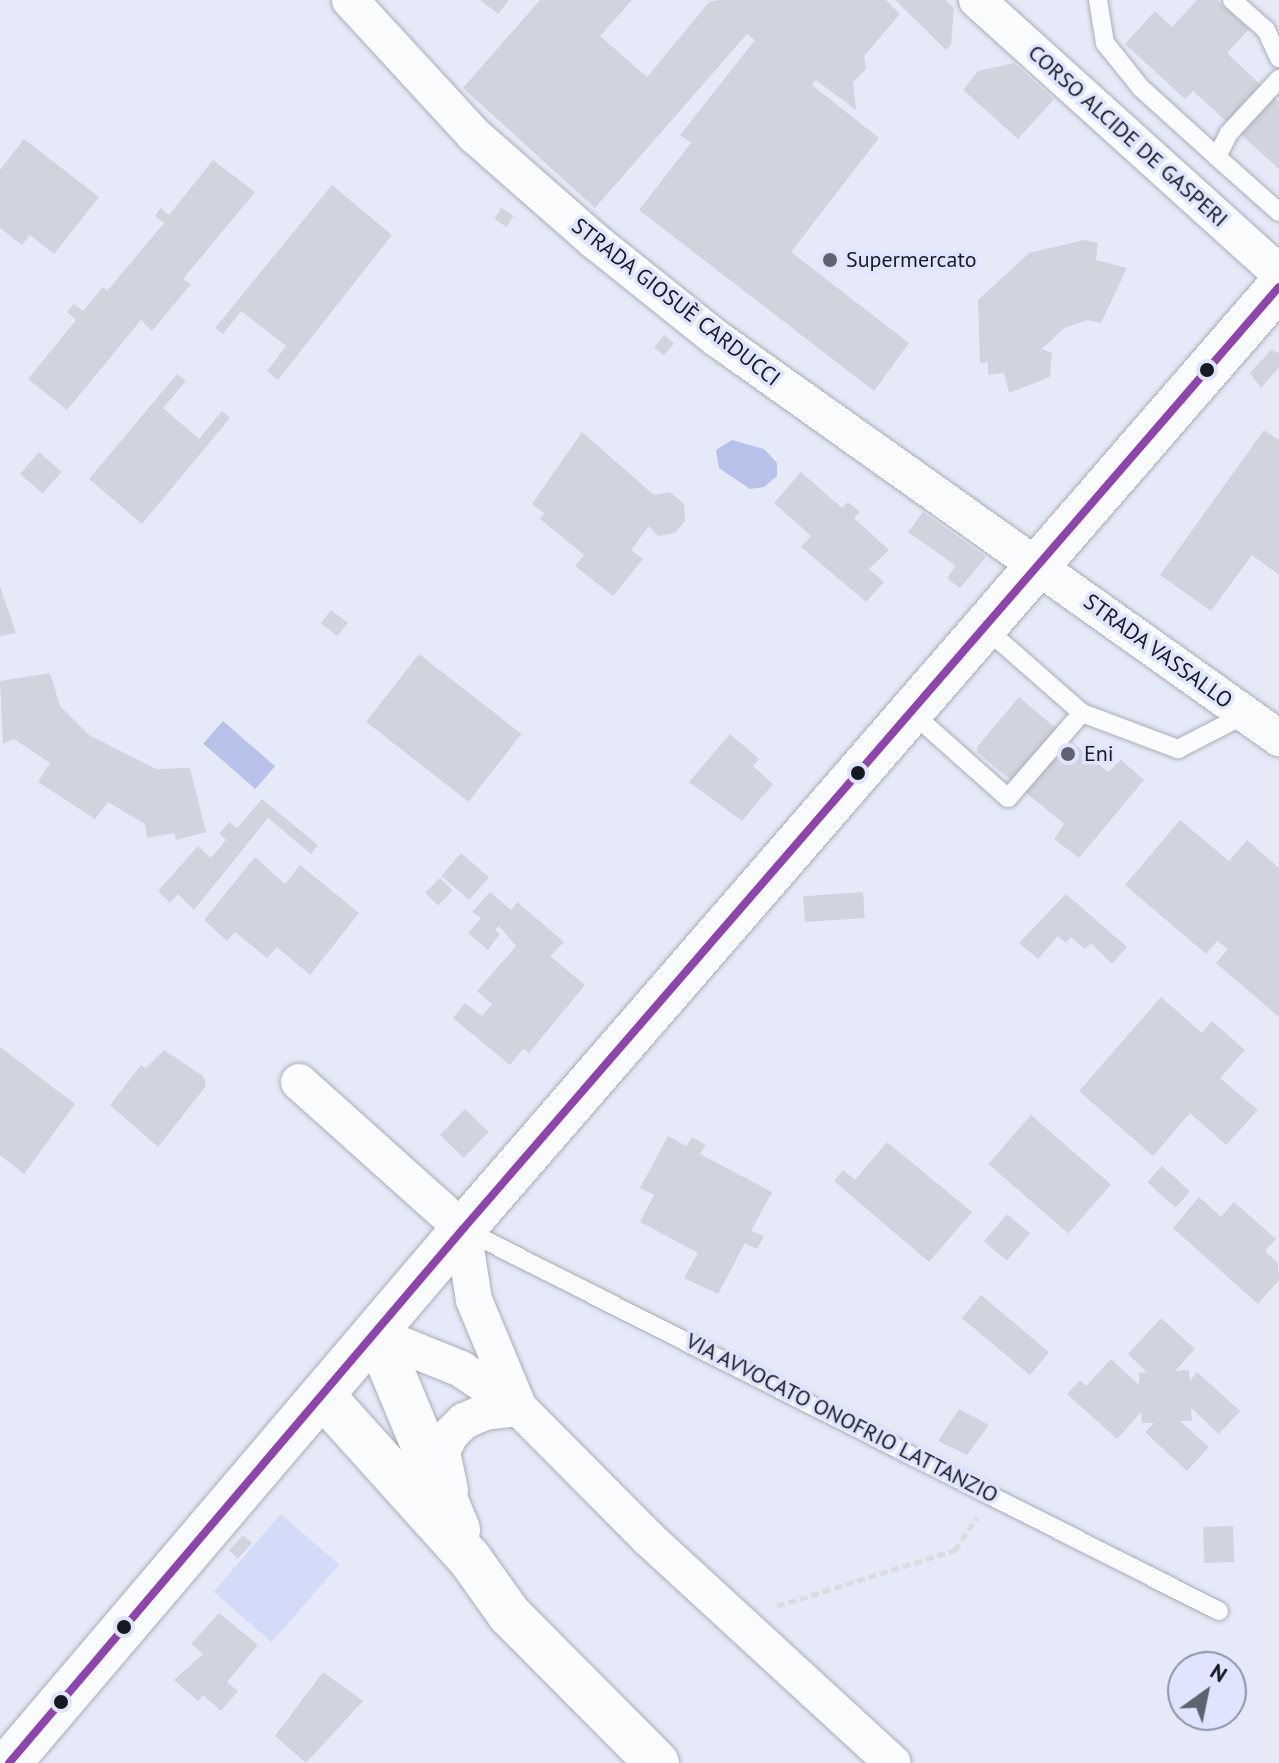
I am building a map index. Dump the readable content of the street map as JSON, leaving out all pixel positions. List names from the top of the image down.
{
  "streets": {
    "street": ["CORSO ALCIDE DE GASPERI", "STRADA GIOSUÈ CARDUCCI", "STRADA VASSALLO"],
    "lane": ["VIA AVVOCATO ONOFRIO LATTANZIO"]
  },
  "crossings": [
    ["STRADA GIOSUÈ CARDUCCI", "STRADA VASSALLO"]
  ],
  "places": ["Supermercato", "Eni"],
  "north": "top right"
}
